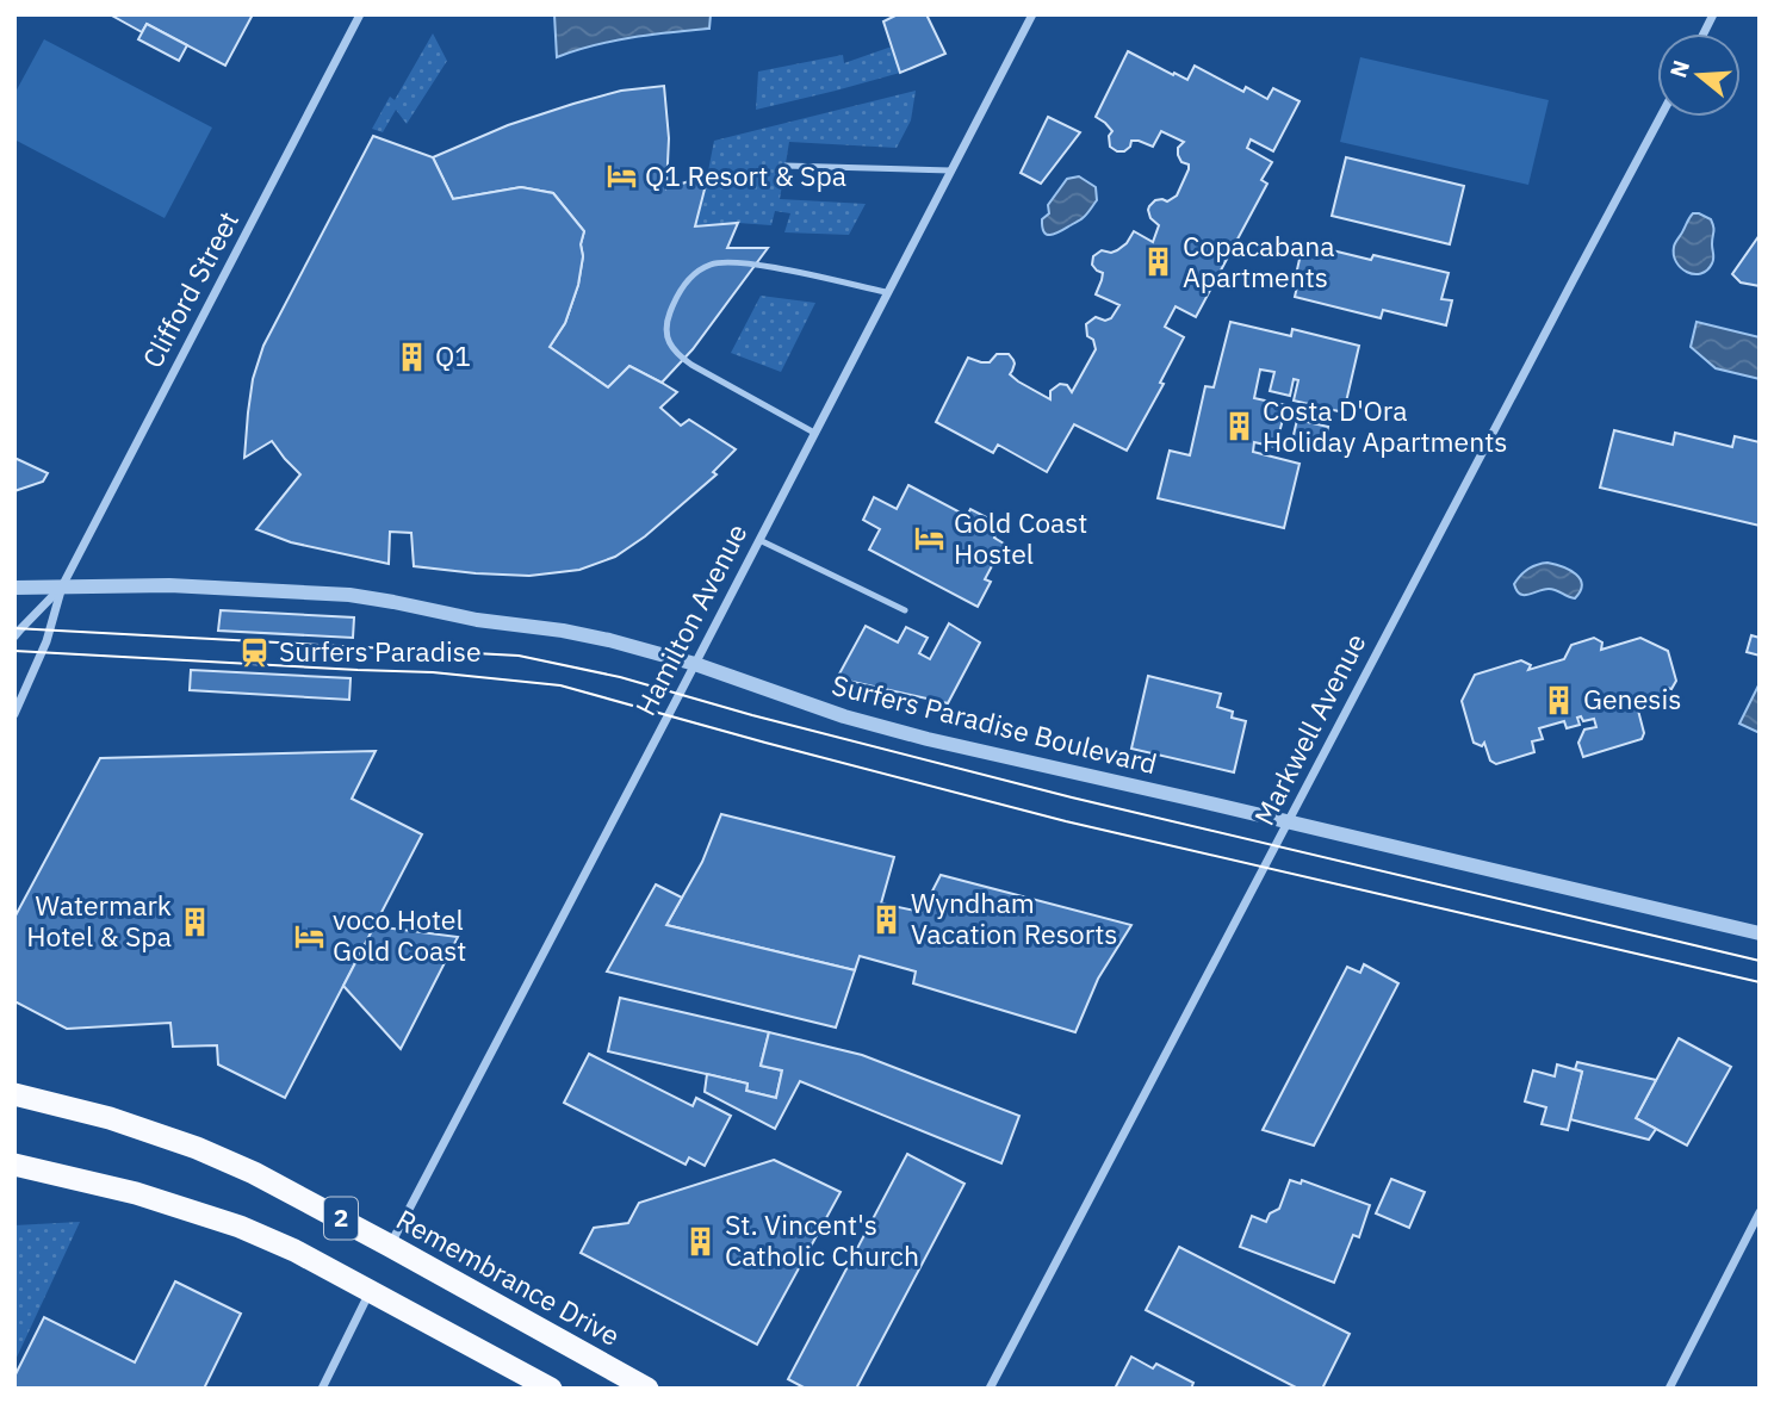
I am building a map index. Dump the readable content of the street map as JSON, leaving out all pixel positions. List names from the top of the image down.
{
  "streets": {
    "highway": ["2", "Remembrance Drive"],
    "street": [
      "Clifford Street",
      "Hamilton Avenue",
      "Surfers Paradise Boulevard",
      "Markwell Avenue"
    ]
  },
  "crossings": [
    ["Clifford Street", "Surfers Paradise Boulevard"],
    ["Hamilton Avenue", "Surfers Paradise Boulevard"],
    ["Hamilton Avenue", "Remembrance Drive"],
    ["Surfers Paradise Boulevard", "Markwell Avenue"]
  ],
  "places": {
    "hotel": ["Q1 Resort & Spa", "Gold Coast Hostel", "voco Hotel Gold Coast"],
    "building": [
      "Copacabana Apartments",
      "Q1",
      "Costa D'Ora Holiday Apartments",
      "Genesis",
      "Wyndham Vacation Resorts",
      "Watermark Hotel & Spa",
      "St. Vincent's Catholic Church"
    ],
    "station": ["Surfers Paradise"]
  },
  "north": "left"
}
